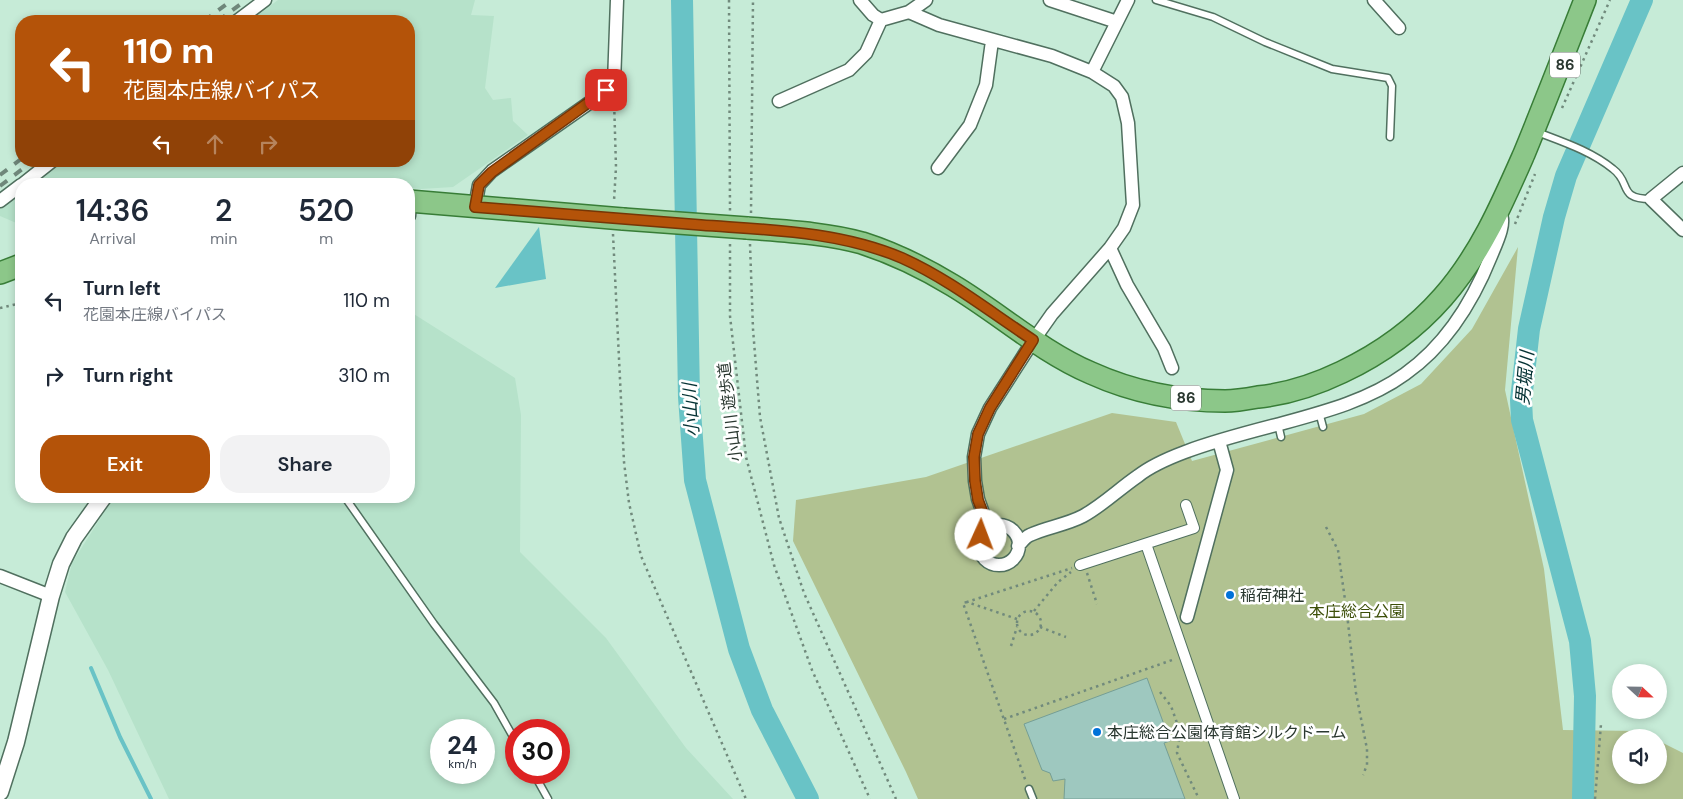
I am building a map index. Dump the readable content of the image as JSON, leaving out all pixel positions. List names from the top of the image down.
{
  "streets": {
    "main road": ["86"],
    "path": ["小山川 遊歩道"]
  },
  "crossings": [
    ["86", "小山川 遊歩道"]
  ],
  "water": ["男堀川", "小山川"],
  "parks": ["本庄総合公園"],
  "places": ["稲荷神社", "本庄総合公園体育館シルクドーム"],
  "north": "right",
  "page": {
    "turn": ["110 m", "花園本庄線バイパス"],
    "eta": [
      "14:36",
      "Arrival",
      "2",
      "min",
      "520",
      "m"
    ],
    "list": [
      {
        "name": "Turn left",
        "note": "花園本庄線バイパス",
        "value": "110 m"
      },
      {
        "name": "Turn right",
        "value": "310 m"
      }
    ],
    "buttons": ["Exit", "Share"],
    "speed": "24 km/h",
    "limit": "30"
  }
}
